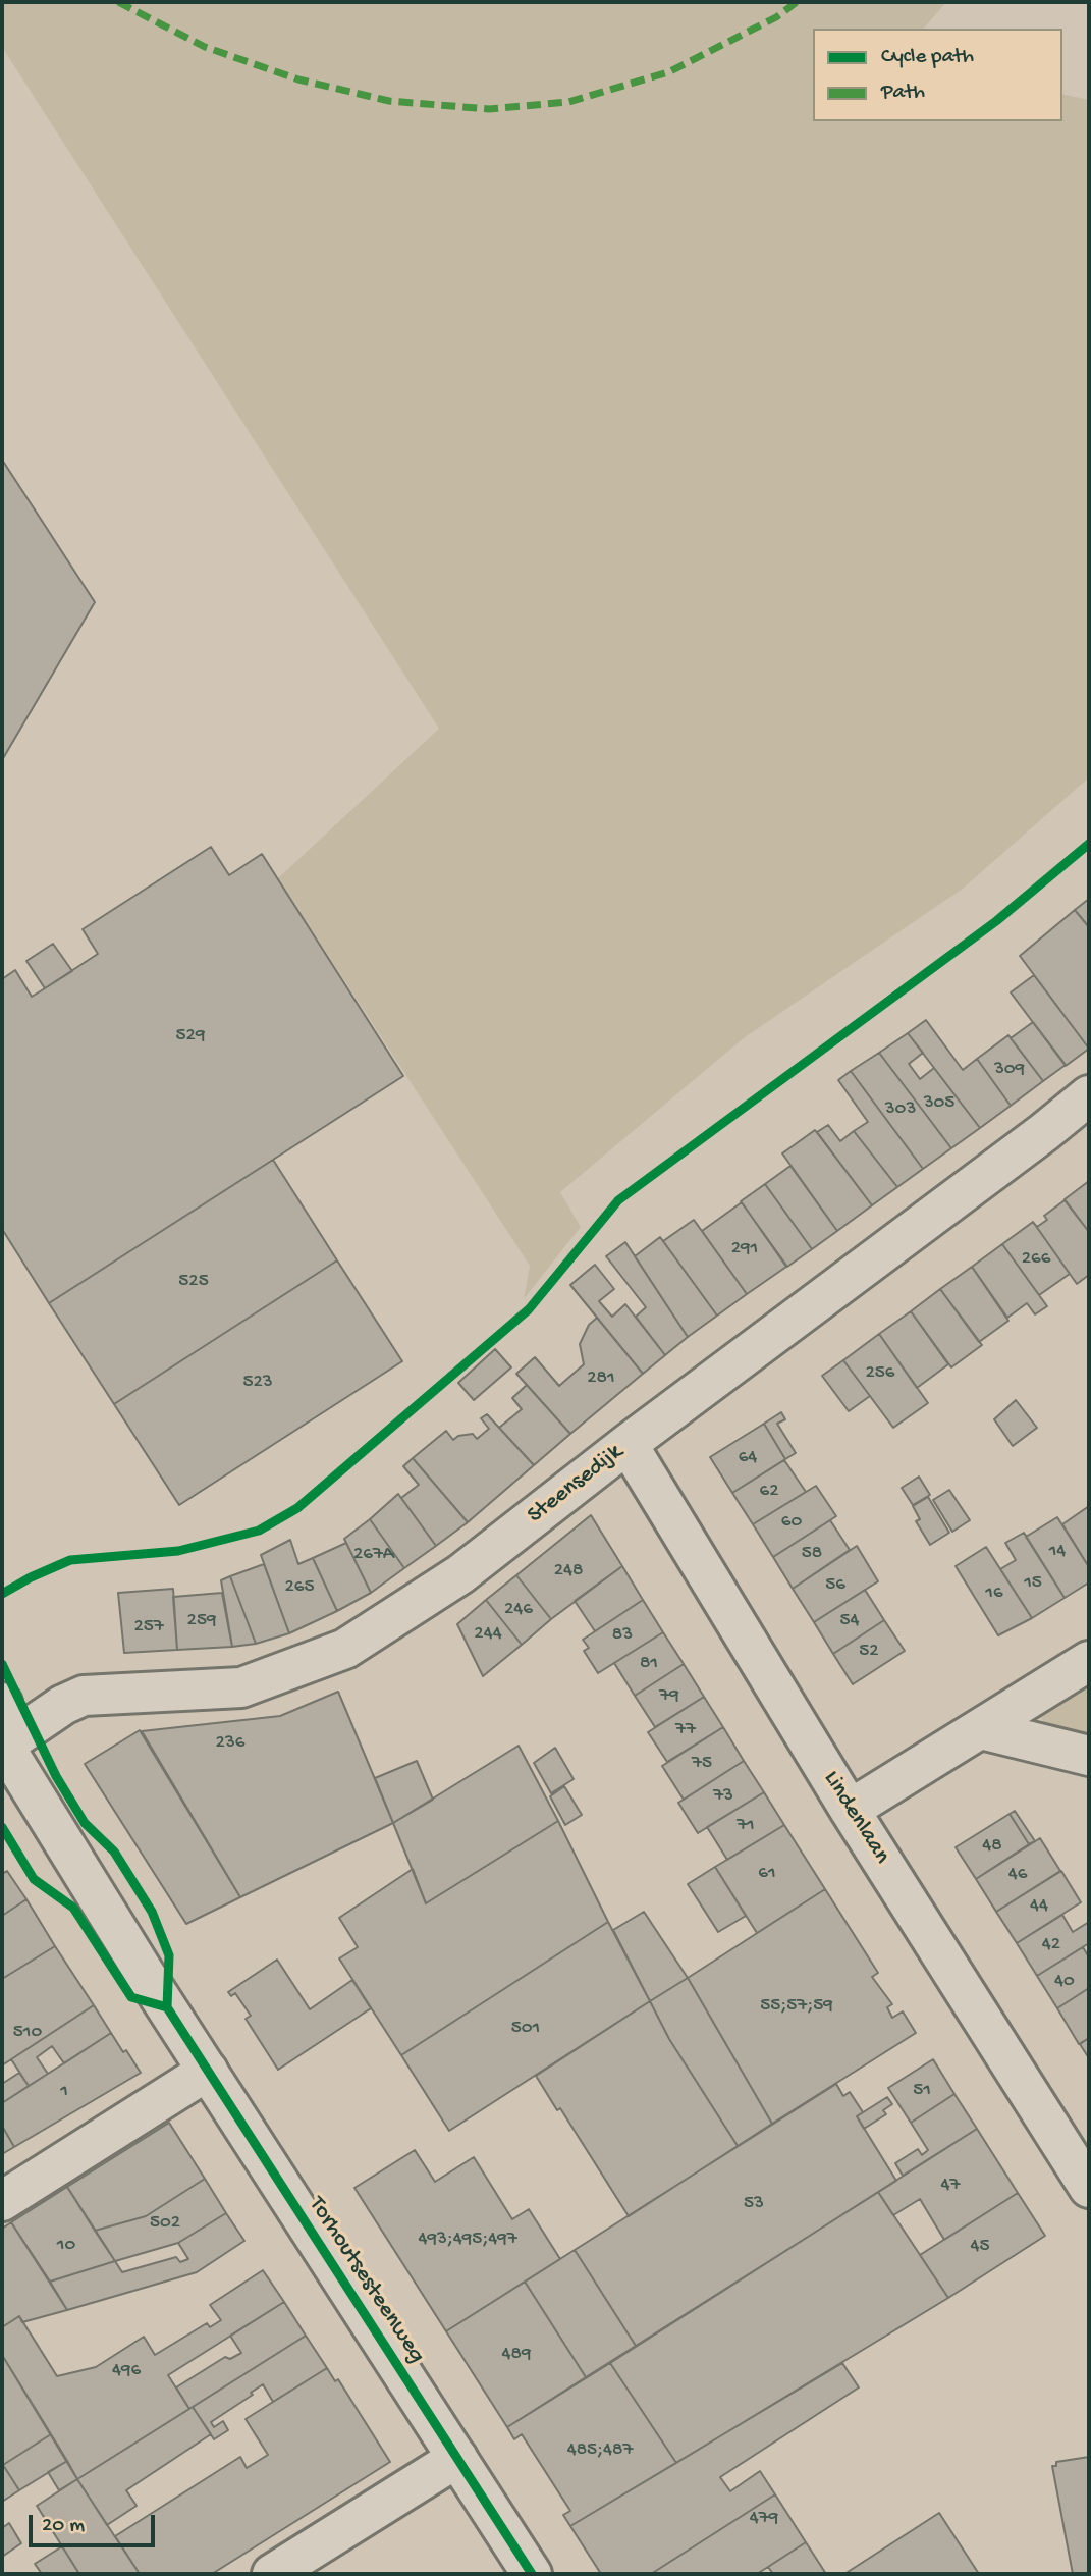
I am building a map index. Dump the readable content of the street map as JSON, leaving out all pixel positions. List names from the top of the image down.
{
  "streets": {
    "street": ["Steensedijk", "Lindenlaan", "Torhoutsesteenweg"]
  },
  "crossings": [
    ["Steensedijk", "Lindenlaan"],
    ["Steensedijk", "Torhoutsesteenweg"]
  ],
  "house_numbers": [
    "529",
    "309",
    "305",
    "303",
    "291",
    "266",
    "525",
    "256",
    "281",
    "523",
    "64",
    "62",
    "60",
    "14",
    "58",
    "267A",
    "248",
    "15",
    "56",
    "265",
    "16",
    "246",
    "259",
    "54",
    "257",
    "244",
    "83",
    "52",
    "81",
    "79",
    "77",
    "236",
    "75",
    "73",
    "71",
    "48",
    "61",
    "46",
    "44",
    "42",
    "40",
    "55;57;59",
    "501",
    "510",
    "51",
    "1",
    "47",
    "53",
    "502",
    "493;495;497",
    "10",
    "45",
    "489",
    "496",
    "485;487",
    "479"
  ],
  "legend": ["Cycle path", "Path"],
  "scale_bar": "20 m"
}
